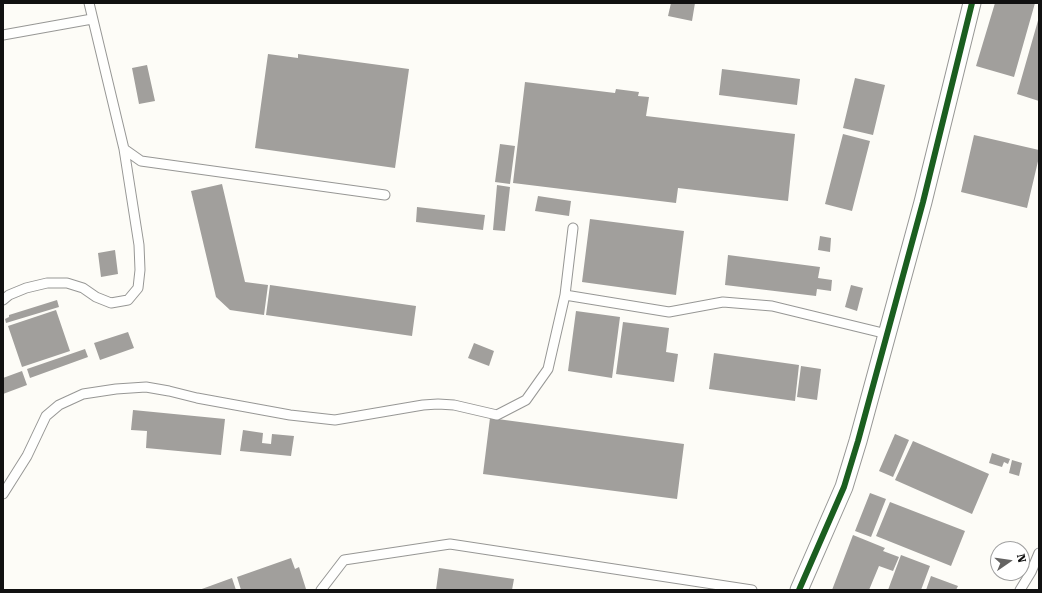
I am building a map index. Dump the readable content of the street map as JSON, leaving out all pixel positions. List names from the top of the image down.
{
  "north": "right"
}
